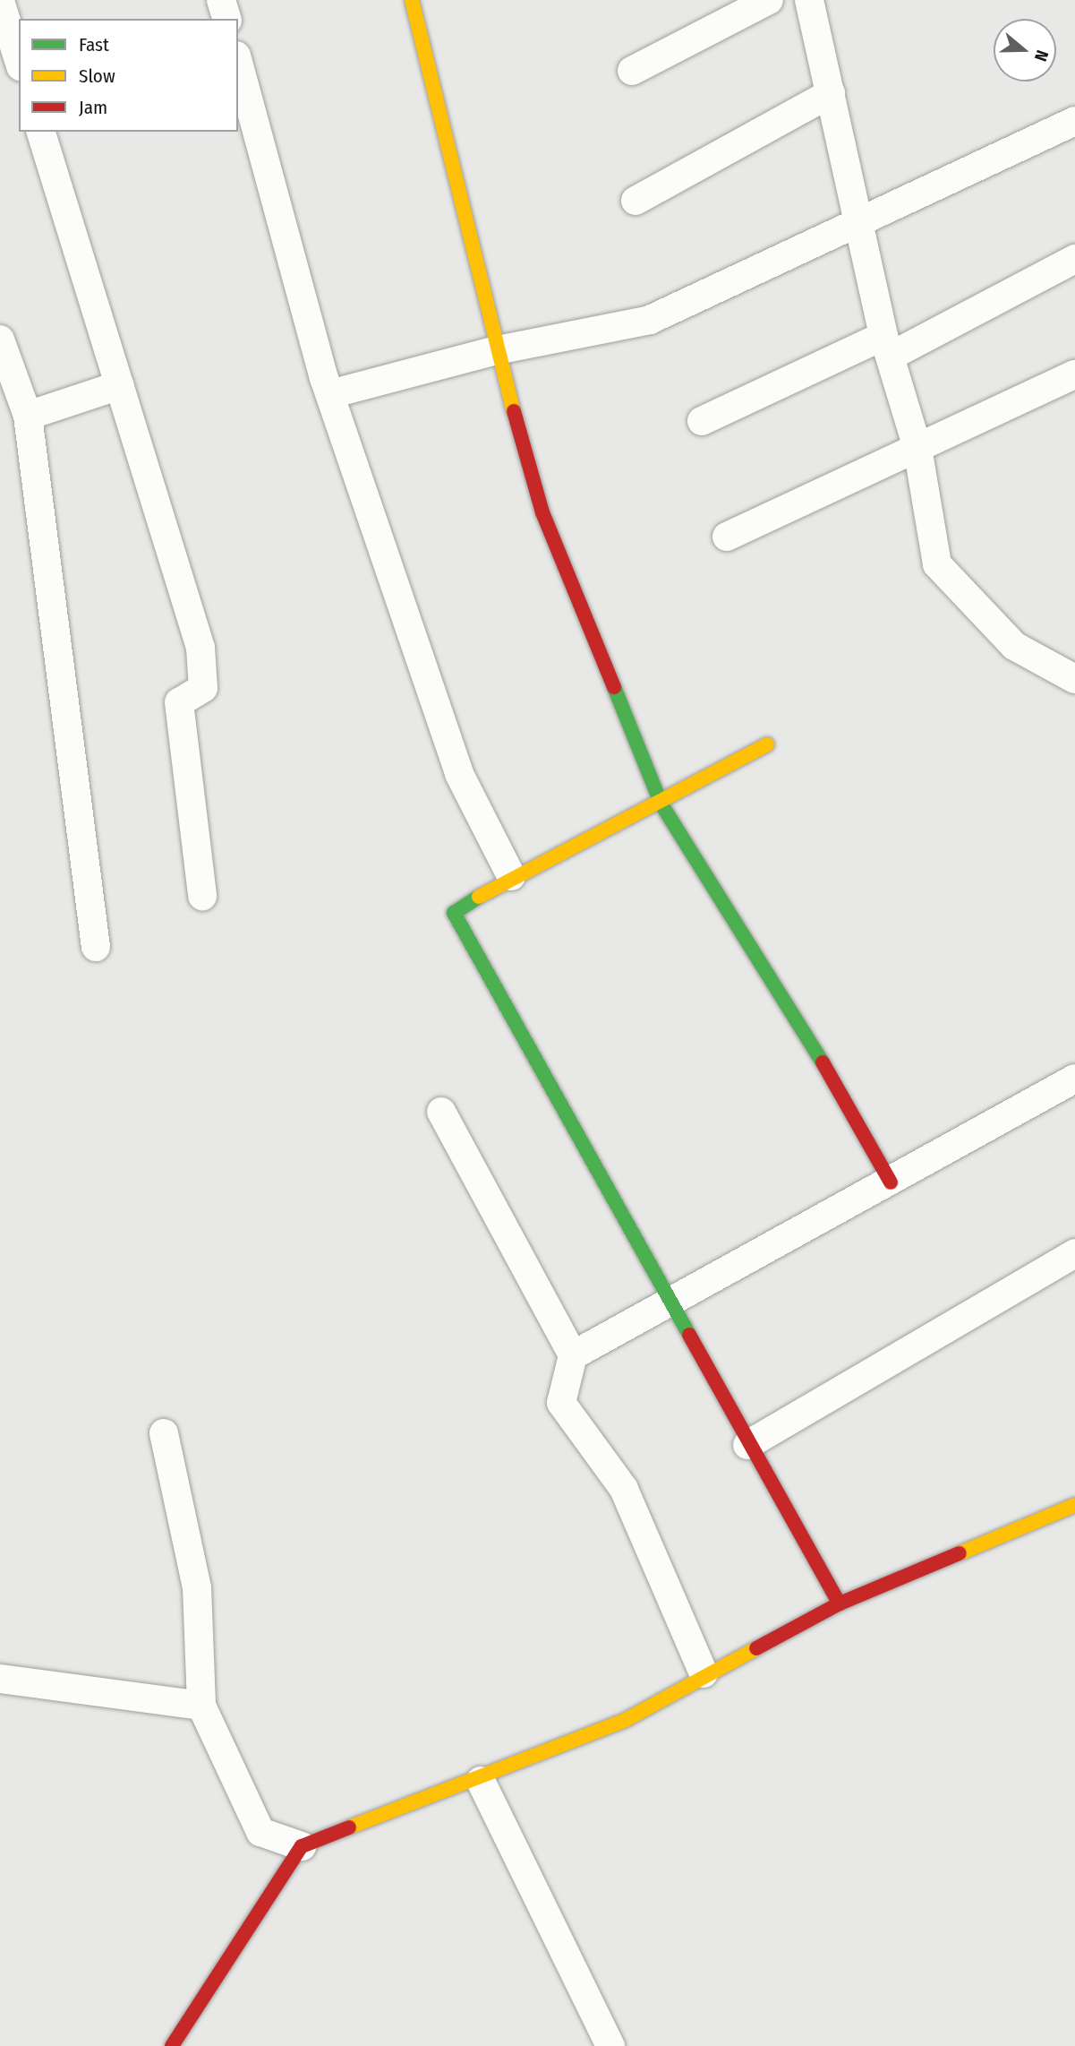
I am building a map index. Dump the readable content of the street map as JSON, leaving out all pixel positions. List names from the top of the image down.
{
  "legend": ["Fast", "Slow", "Jam"],
  "north": "right"
}
